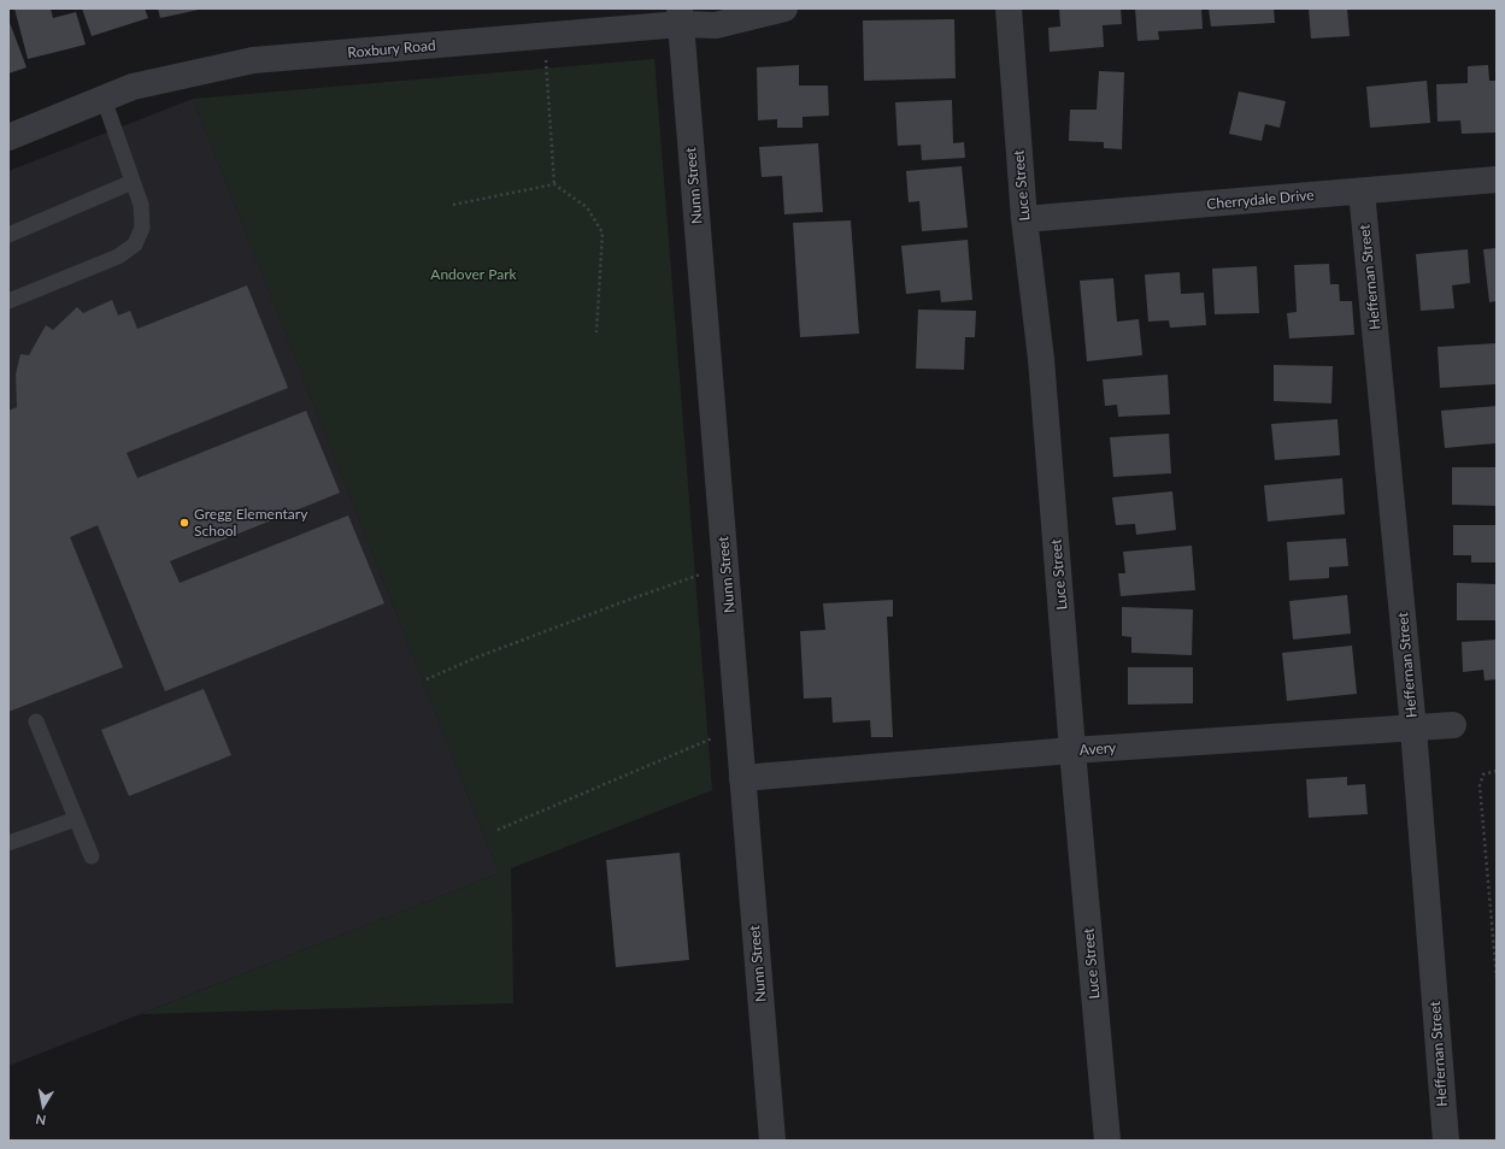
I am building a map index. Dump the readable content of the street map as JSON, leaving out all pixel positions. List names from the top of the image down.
{
  "streets": {
    "street": [
      "Roxbury Road",
      "Nunn Street",
      "Luce Street",
      "Cherrydale Drive",
      "Heffernan Street",
      "Avery"
    ]
  },
  "crossings": [
    ["Roxbury Road", "Nunn Street"],
    ["Nunn Street", "Avery"],
    ["Luce Street", "Cherrydale Drive"],
    ["Luce Street", "Avery"],
    ["Cherrydale Drive", "Heffernan Street"],
    ["Heffernan Street", "Avery"]
  ],
  "parks": ["Andover Park"],
  "places": ["Gregg Elementary School"],
  "north": "bottom"
}
